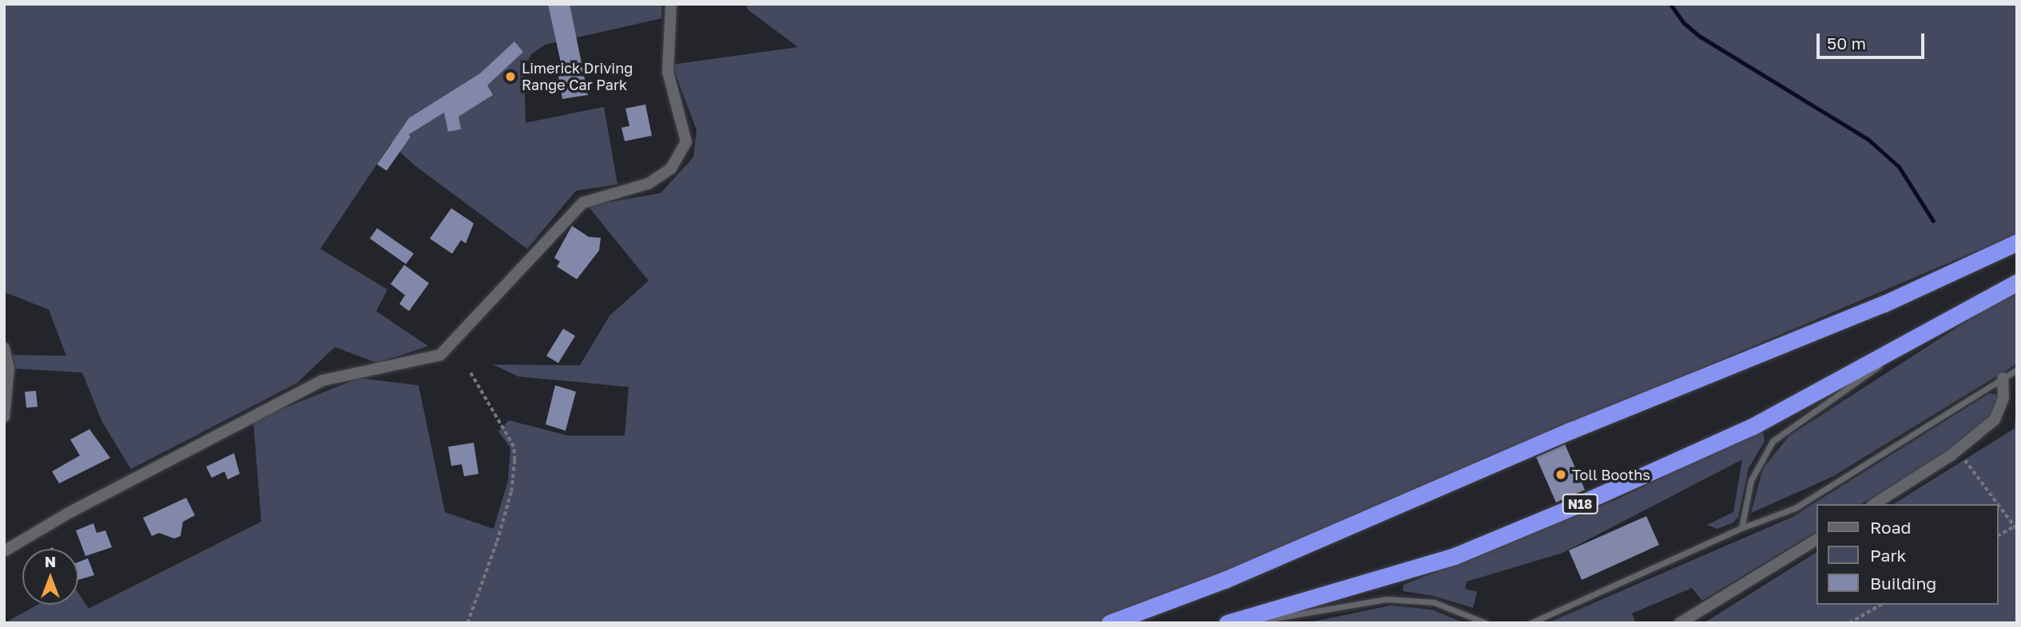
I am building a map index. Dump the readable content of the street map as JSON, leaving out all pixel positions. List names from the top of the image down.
{
  "streets": {
    "highway": ["N18"]
  },
  "places": ["Limerick Driving Range Car Park", "Toll Booths"],
  "legend": ["Road", "Park", "Building"],
  "scale_bar": "50 m",
  "north": "top"
}
